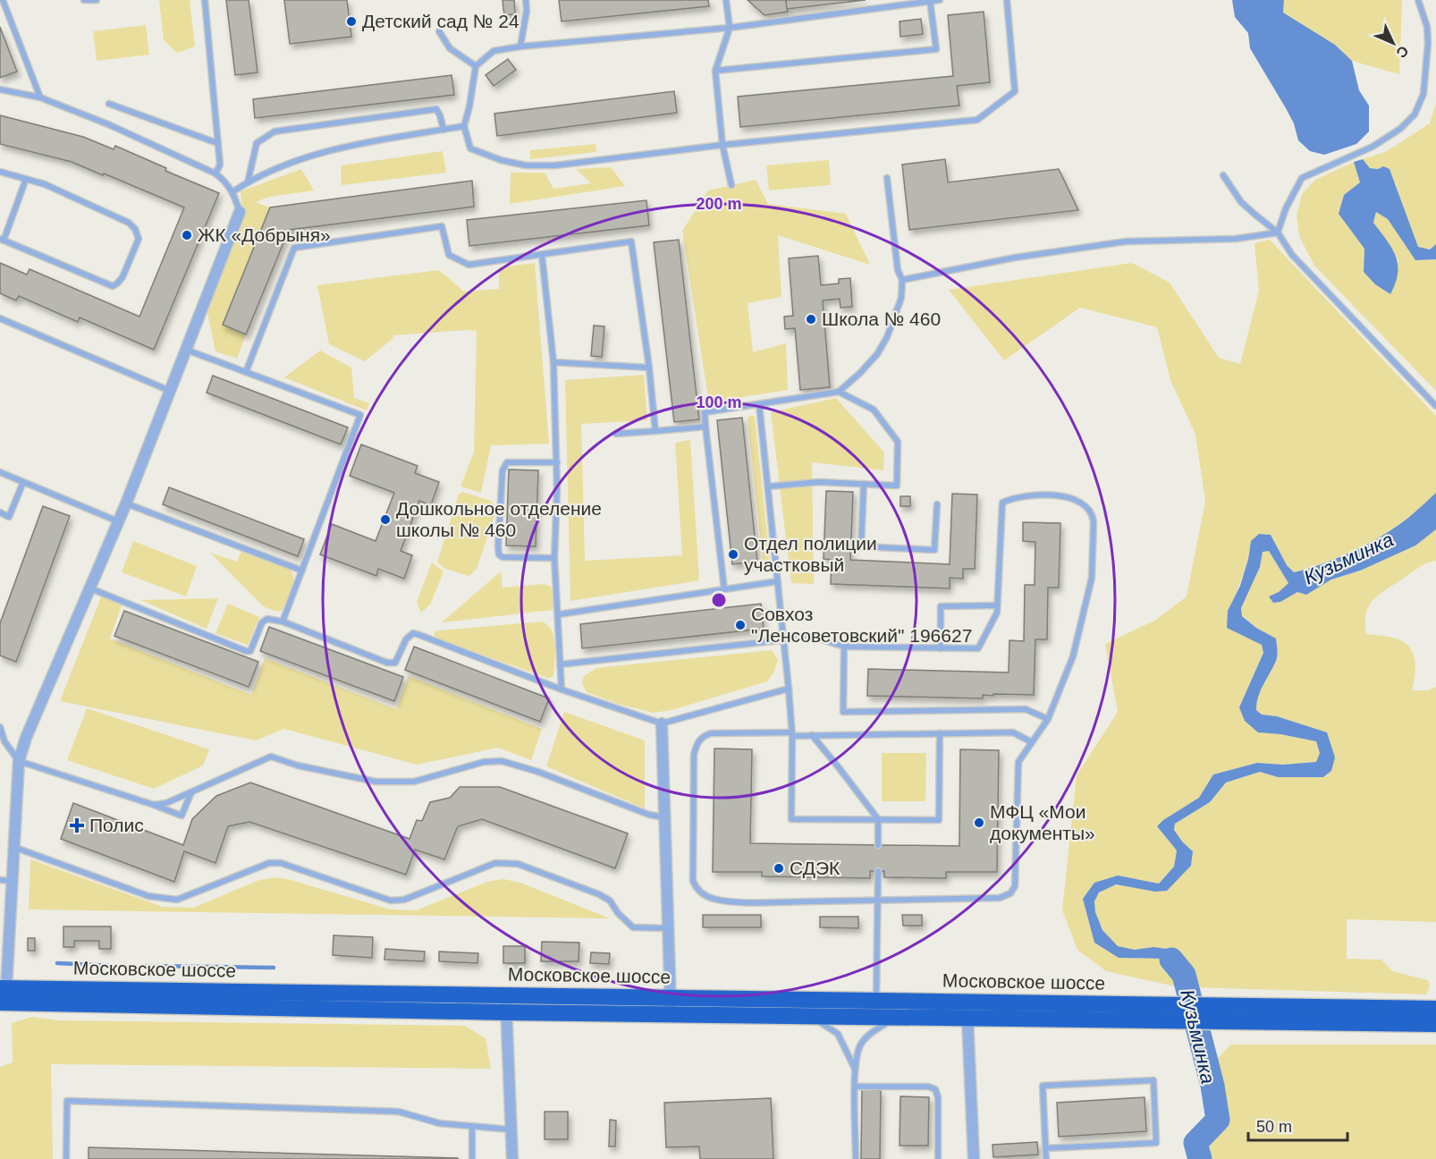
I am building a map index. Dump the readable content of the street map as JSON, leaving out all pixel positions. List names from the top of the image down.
{
  "streets": {
    "highway": ["Московское шоссе"]
  },
  "water": ["Кузьминка"],
  "places": {
    "other": [
      "Детский сад № 24",
      "ЖК «Добрыня»",
      "Школа № 460",
      "Дошкольное отделение школы № 460",
      "Отдел полиции участковый",
      "Совхоз \"Ленсоветовский\" 196627",
      "МФЦ «Мои документы»",
      "СДЭК"
    ],
    "health": ["Полис"]
  },
  "scale_bar": "50 m",
  "north": "bottom right",
  "rings": ["200 m", "100 m"]
}
